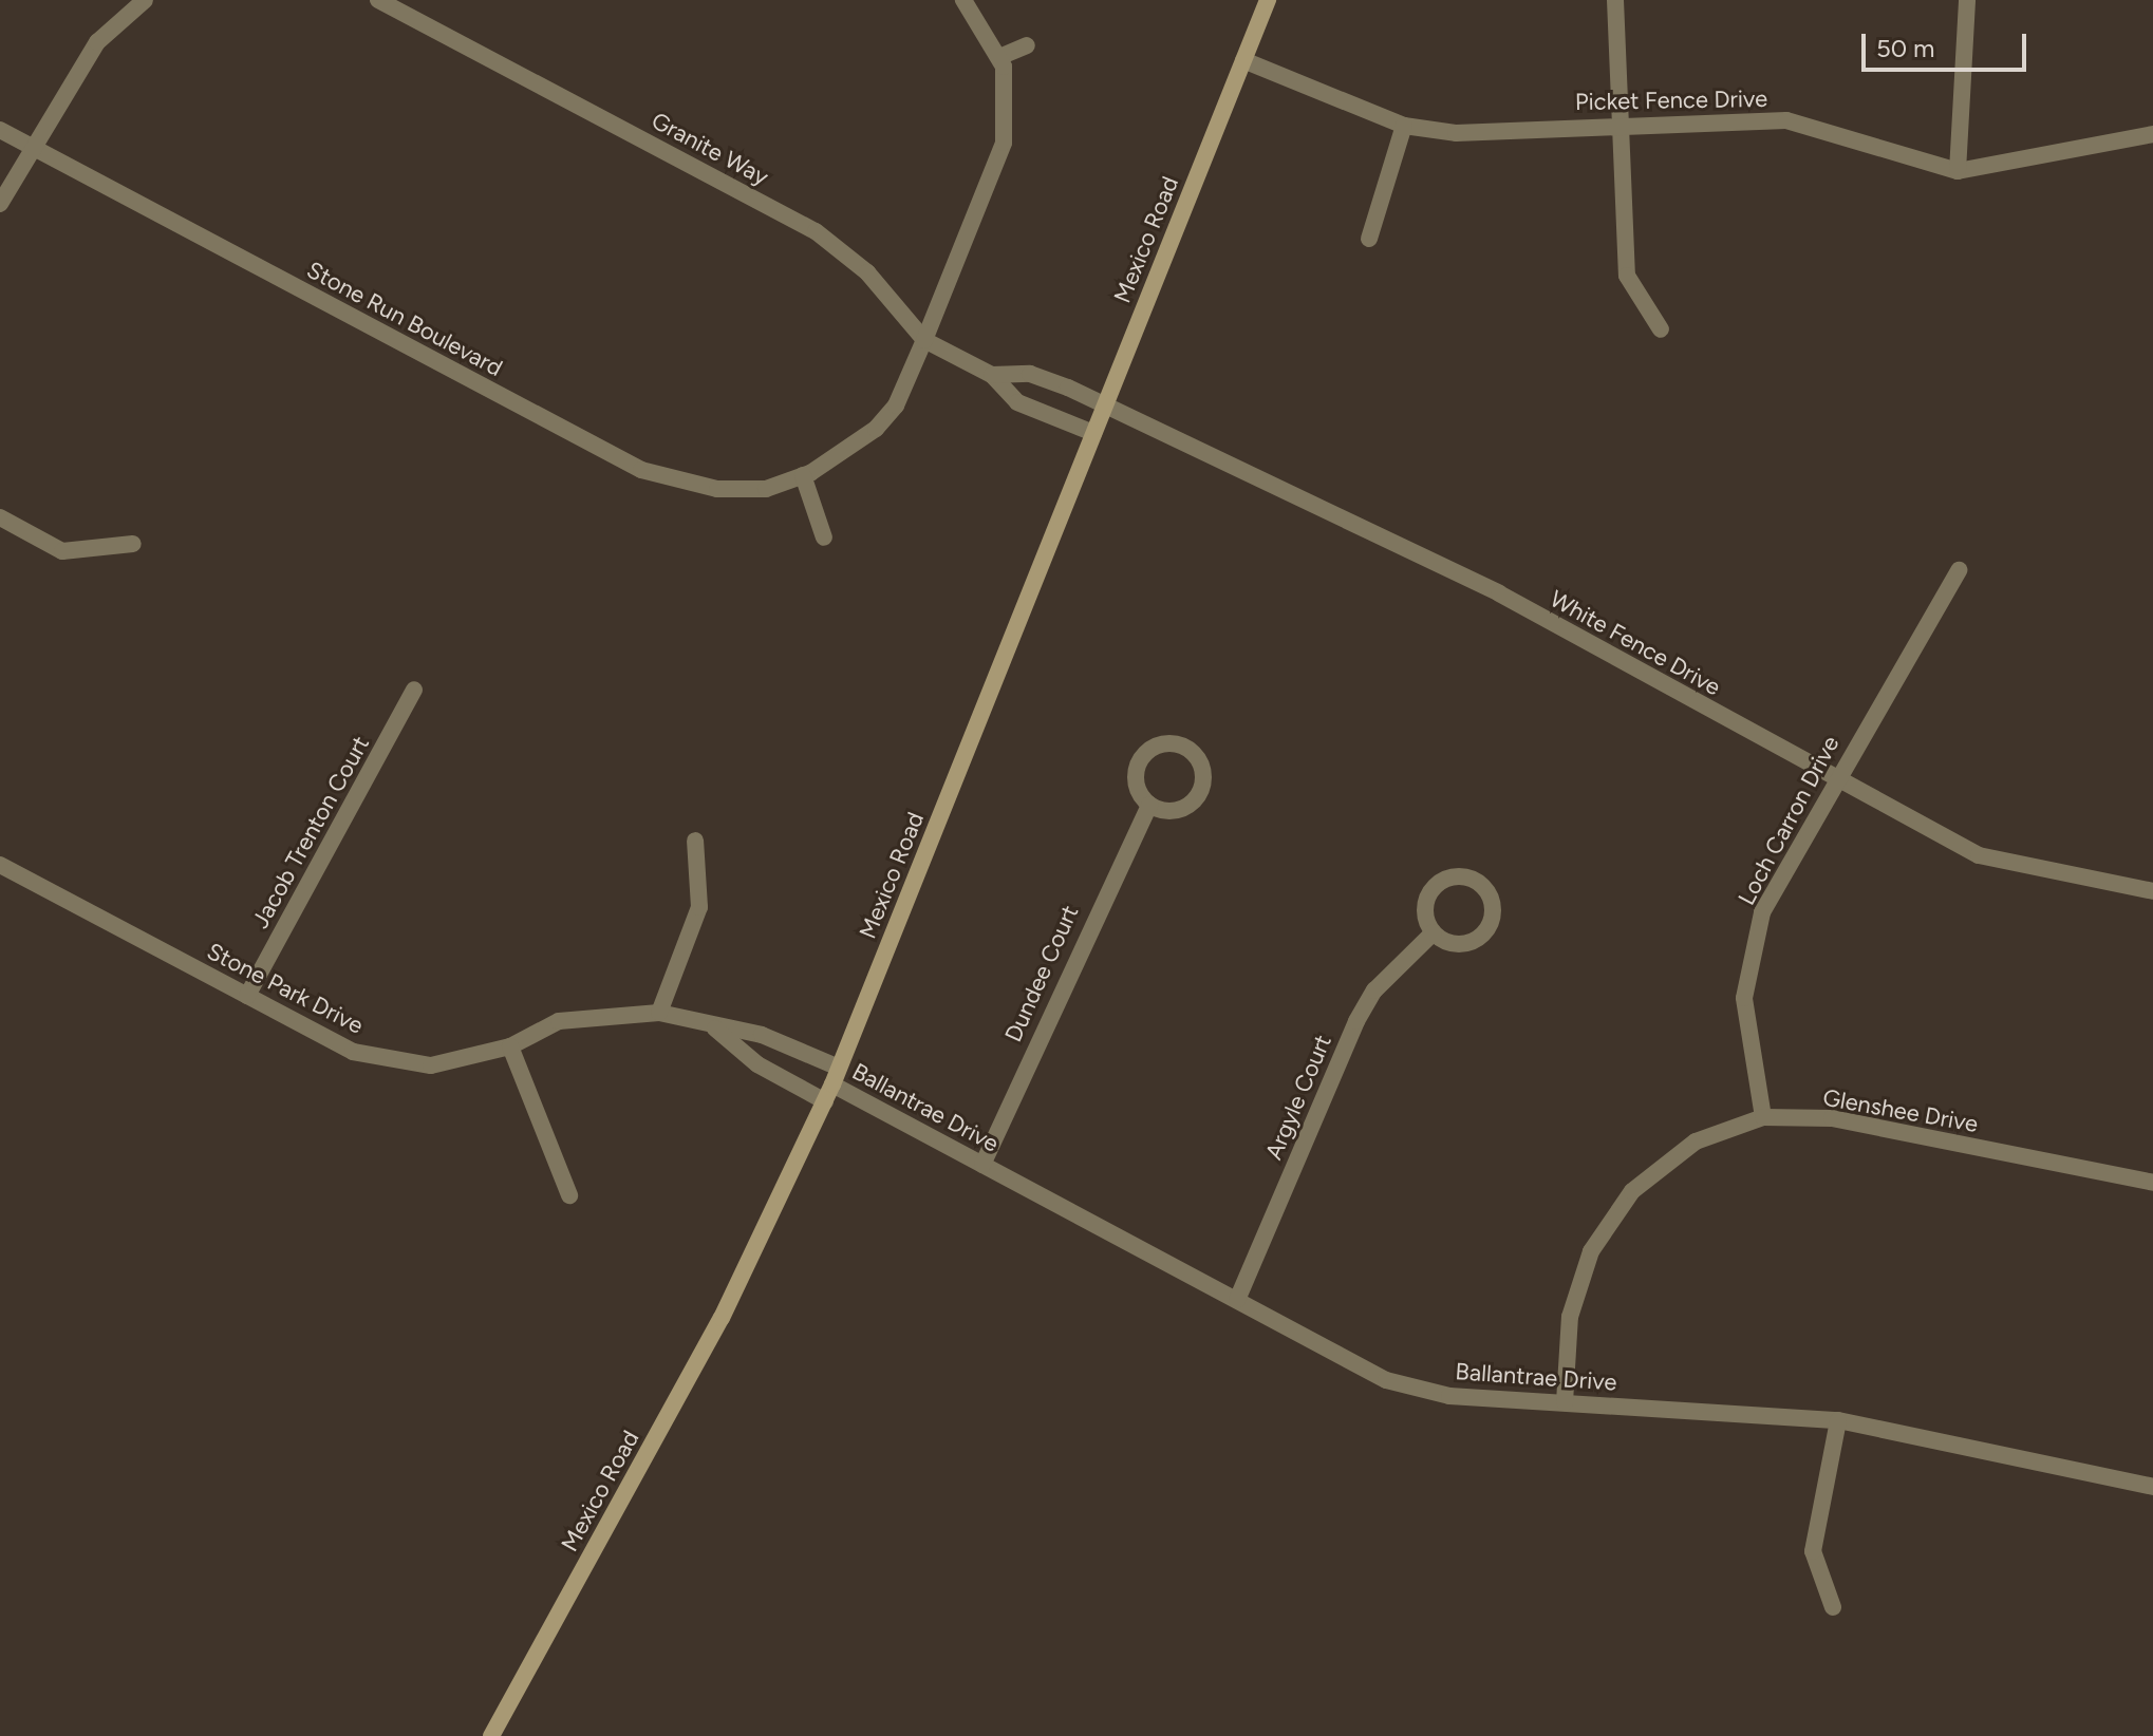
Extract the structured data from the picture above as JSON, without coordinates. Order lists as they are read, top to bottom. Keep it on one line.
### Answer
{"streets":{"street":["Picket Fence Drive","Granite Way","Mexico Road","Stone Run Boulevard","White Fence Drive","Loch Carron Drive","Jacob Trenton Court","Dundee Court","Stone Park Drive","Argyle Court","Ballantrae Drive","Glenshee Drive"]},"crossings":[["Picket Fence Drive","Mexico Road"],["Granite Way","Mexico Road"],["Granite Way","Stone Run Boulevard"],["Granite Way","White Fence Drive"],["Mexico Road","White Fence Drive"],["Mexico Road","Stone Park Drive"],["Mexico Road","Ballantrae Drive"],["White Fence Drive","Loch Carron Drive"],["Loch Carron Drive","Glenshee Drive"],["Jacob Trenton Court","Stone Park Drive"],["Dundee Court","Ballantrae Drive"],["Stone Park Drive","Ballantrae Drive"],["Argyle Court","Ballantrae Drive"],["Ballantrae Drive","Glenshee Drive"]],"scale_bar":"50 m"}
